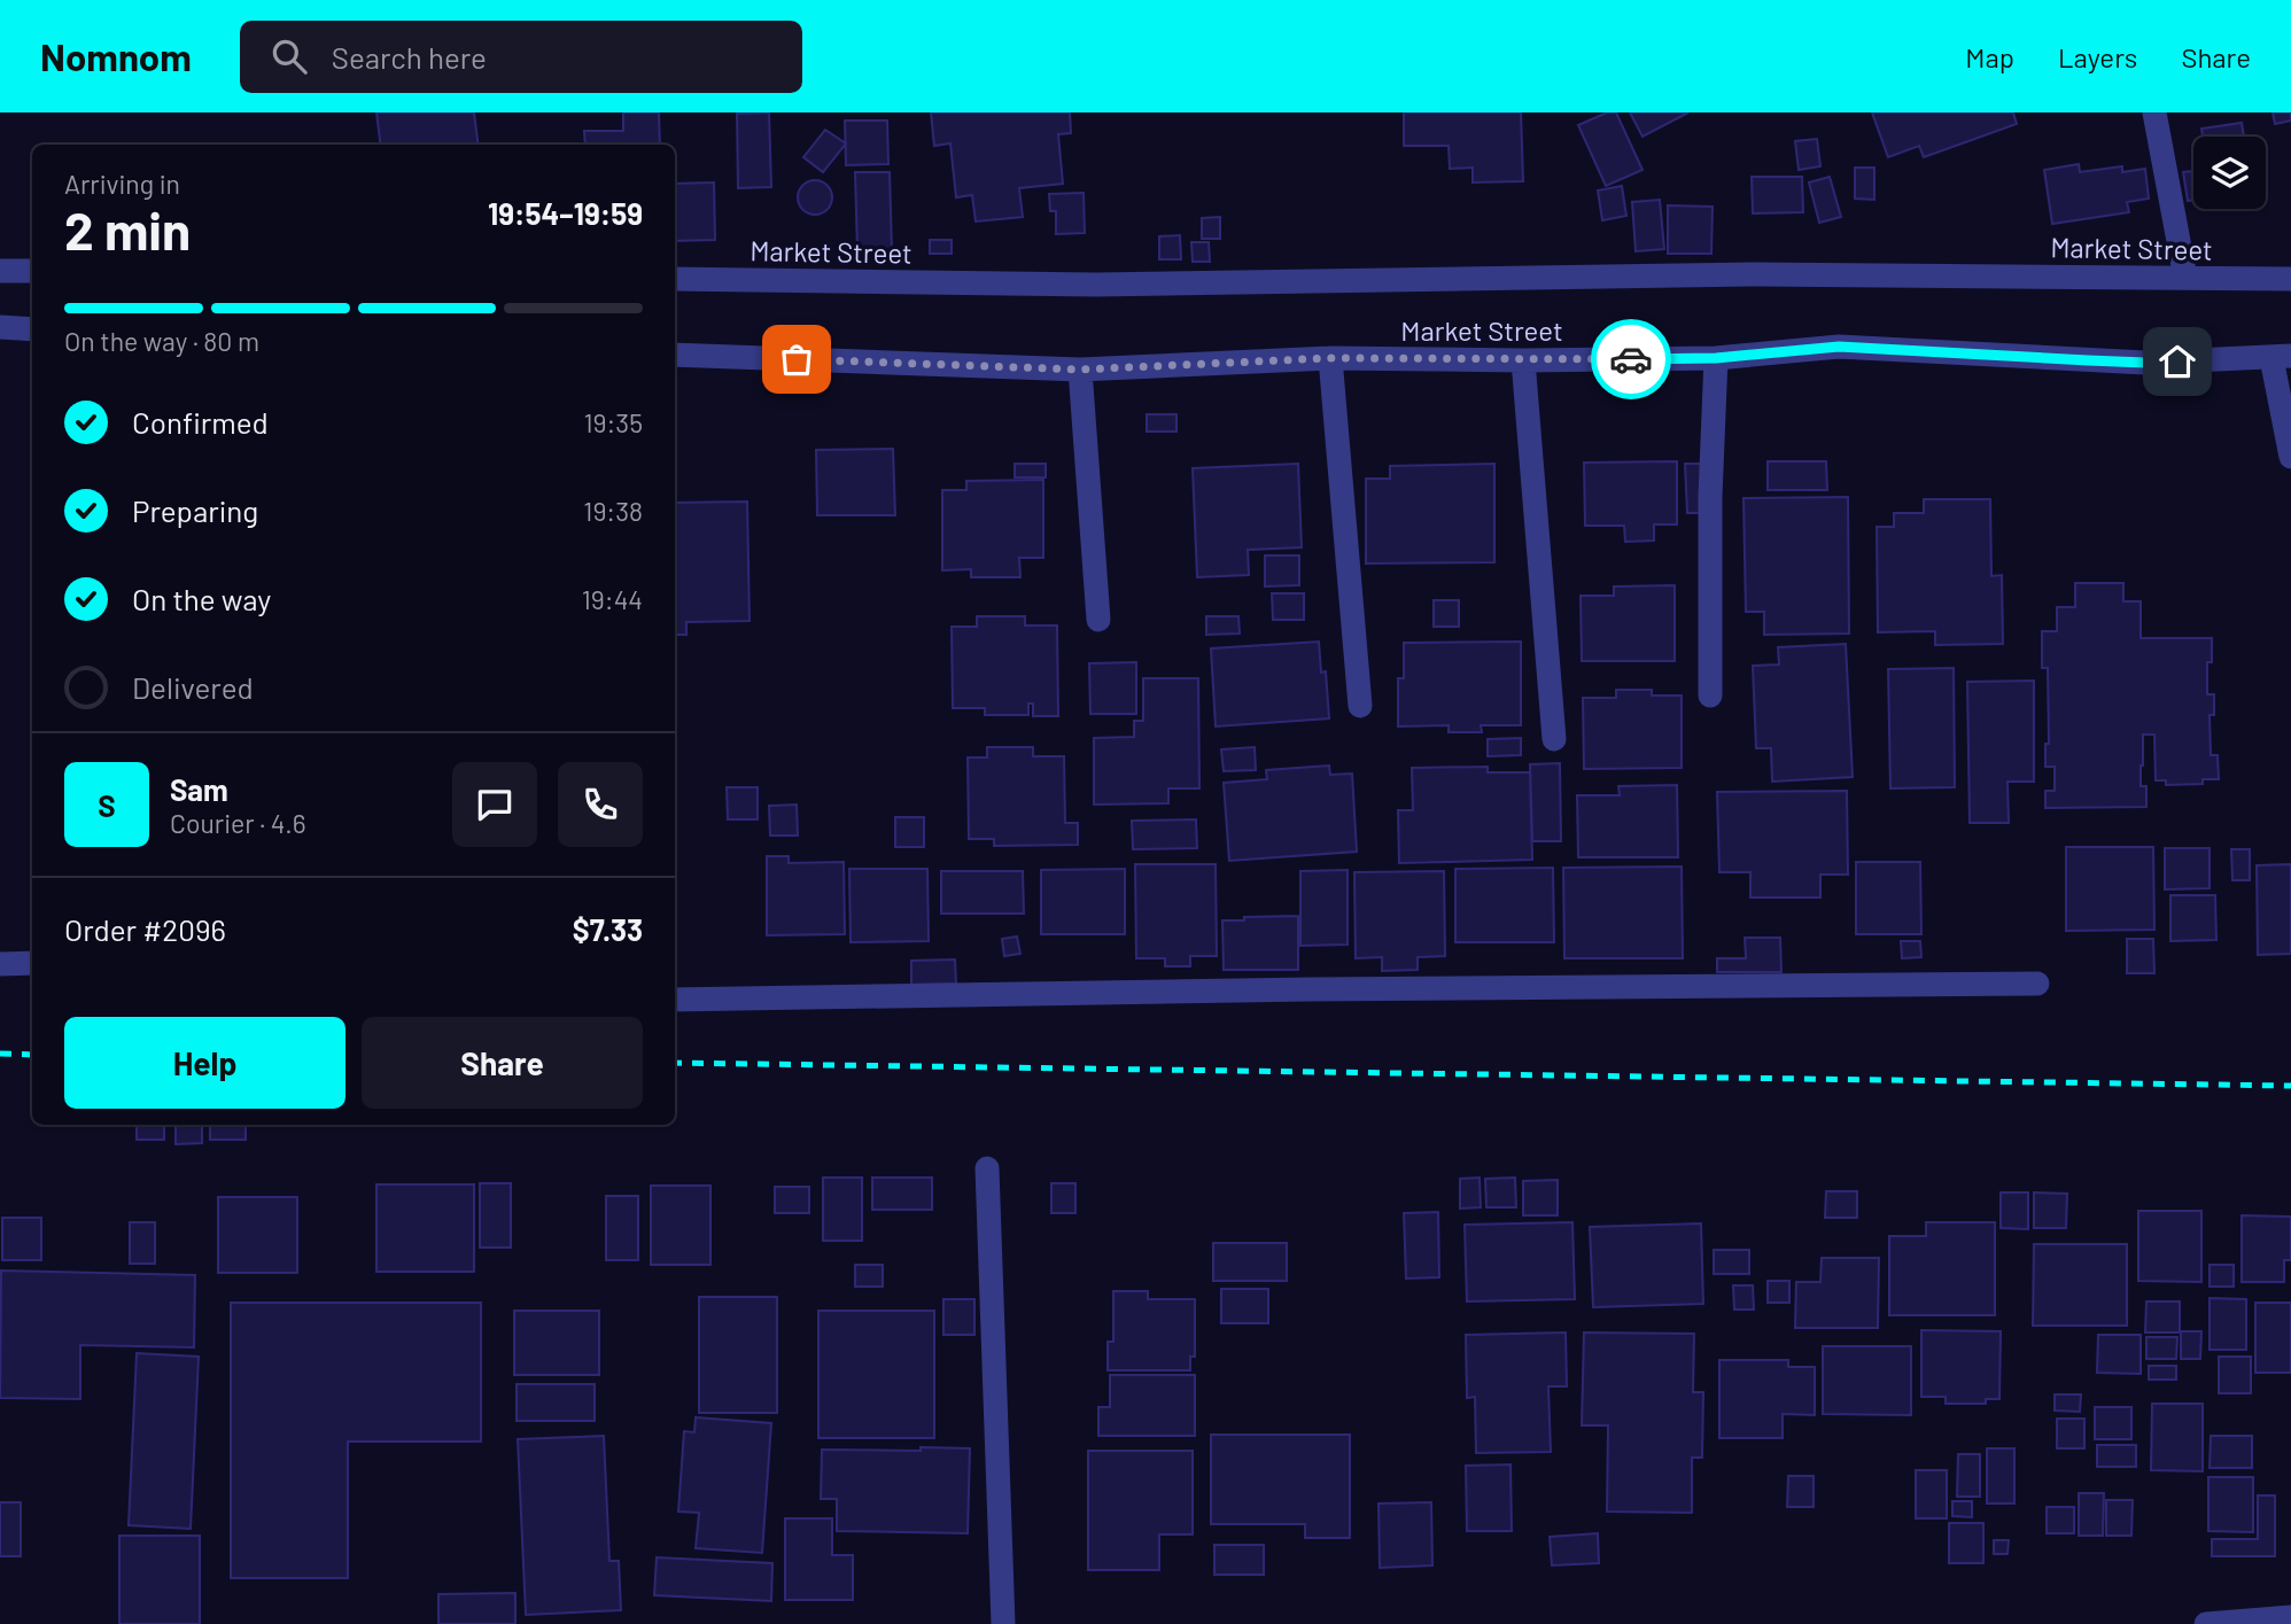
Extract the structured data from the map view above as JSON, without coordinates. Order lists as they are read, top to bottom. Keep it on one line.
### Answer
{"streets":{"street":["Market Street"]},"page":{"header":"Nomnom","search":"Search here","nav":["Map","Layers","Share"],"heading":["2 min","Arriving in","19:54–19:59"],"panel":["Sam","Courier · 4.6","Order #2096","$7.33"],"bar":"On the way · 80 m","list":[["Confirmed","19:35"],["Preparing","19:38"],["On the way","19:44"],"Delivered"],"round":"S","buttons":["Help","Share"]}}
